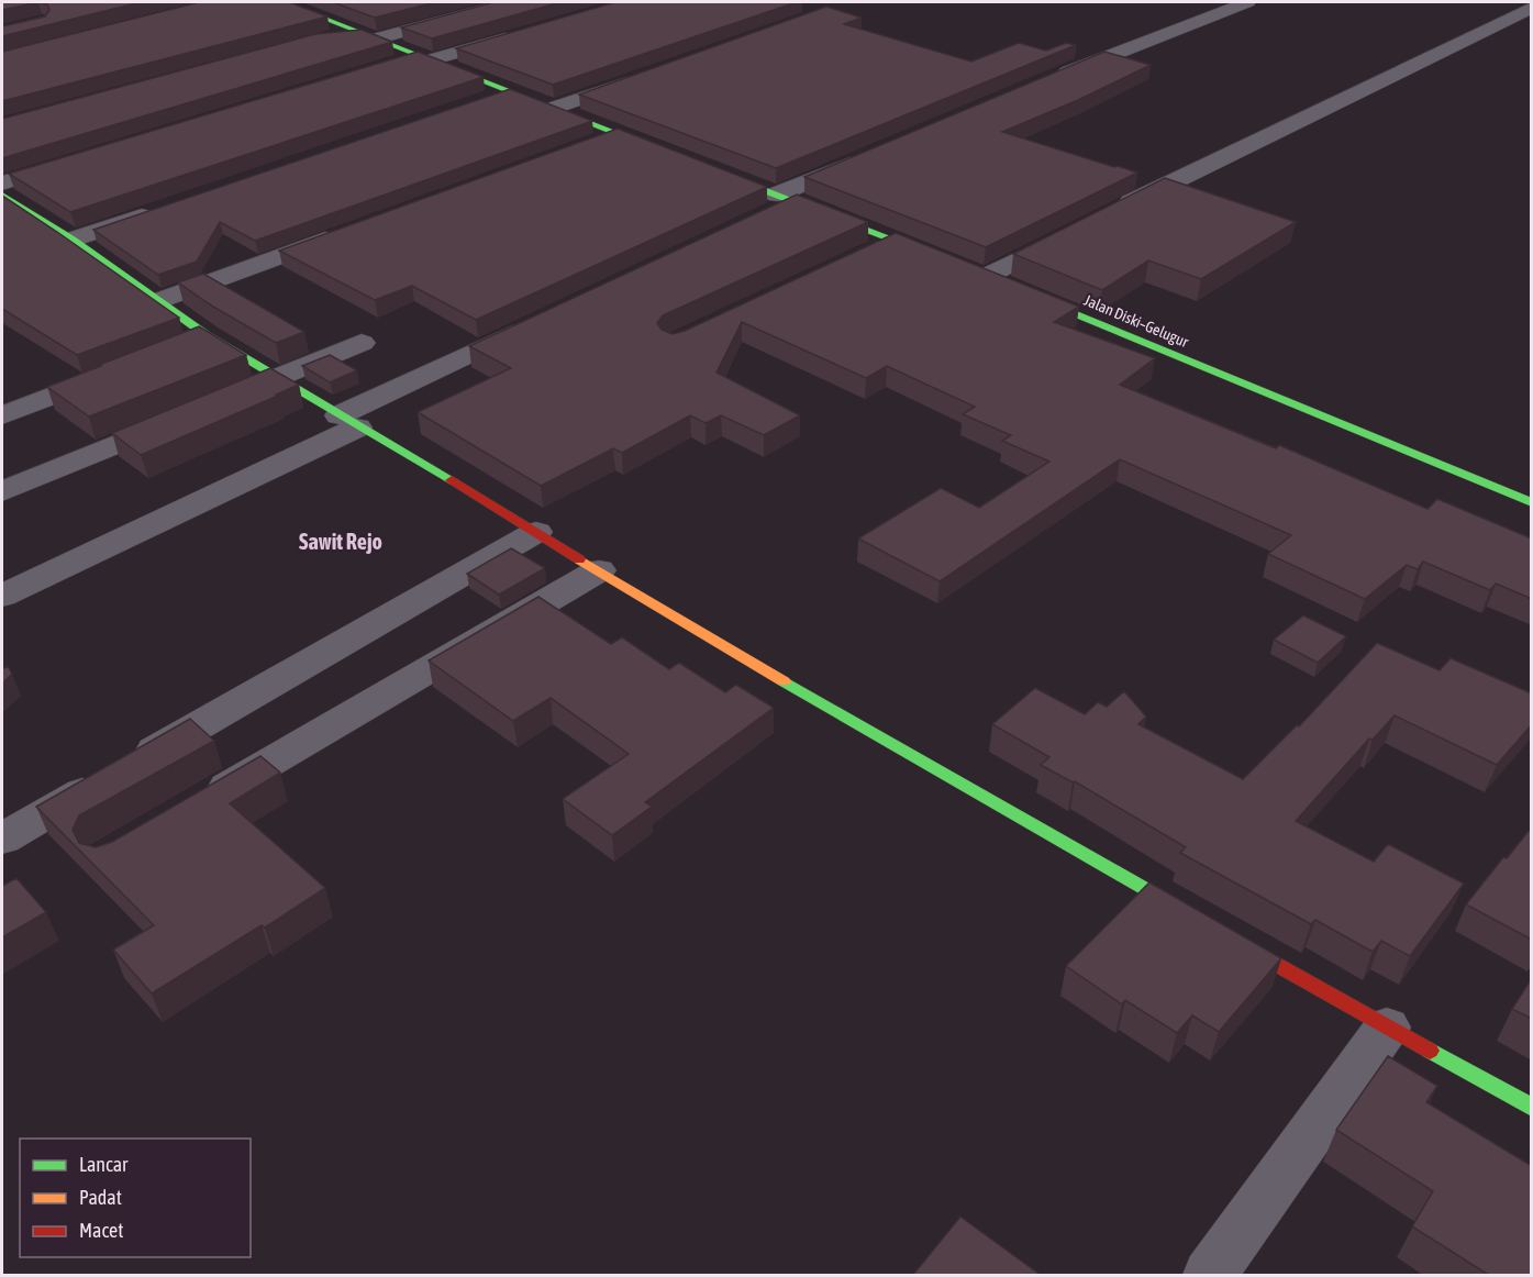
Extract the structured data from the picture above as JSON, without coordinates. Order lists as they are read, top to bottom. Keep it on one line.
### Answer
{"streets":{"street":["Jalan Diski–Gelugur"]},"districts":["Sawit Rejo"],"legend":["Lancar","Padat","Macet"]}
